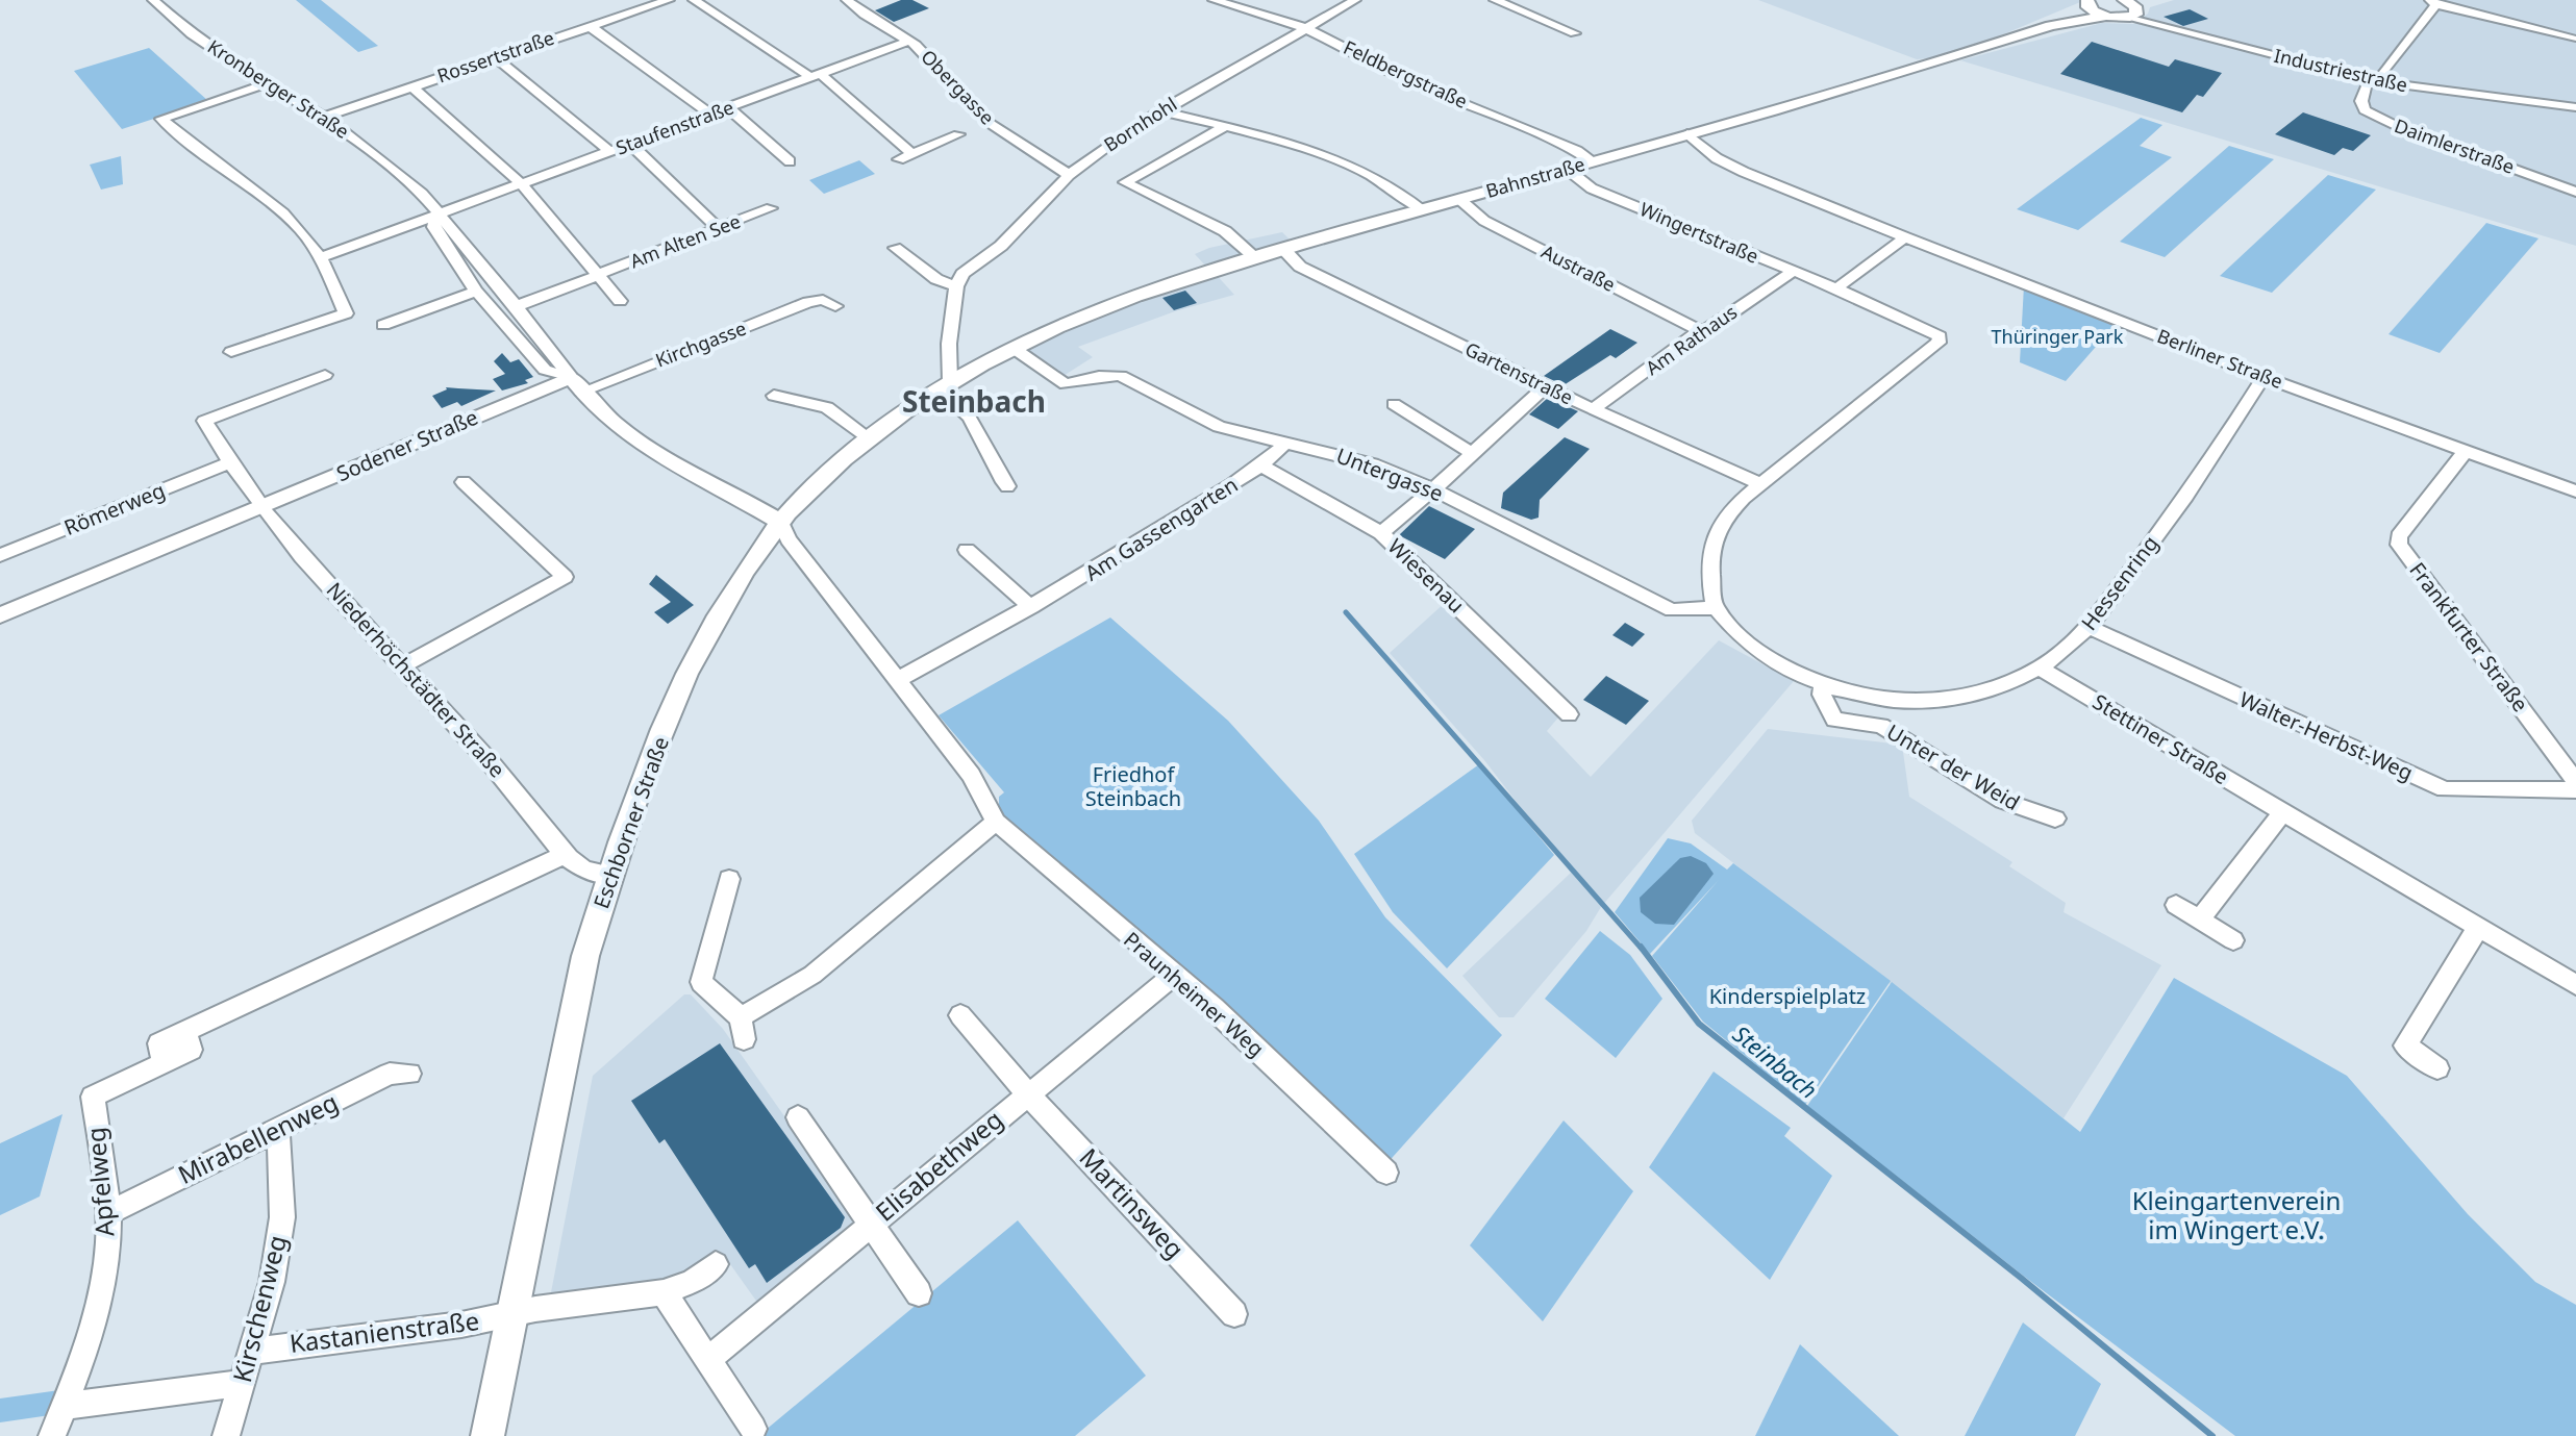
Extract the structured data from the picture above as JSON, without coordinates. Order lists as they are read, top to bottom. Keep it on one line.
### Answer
{"streets":{"main road":["Bahnstraße","Sodener Straße","Eschborner Straße"],"street":["Rossertstraße","Industriestraße","Feldbergstraße","Obergasse","Kronberger Straße","Bornhohl","Staufenstraße","Daimlerstraße","Wingertstraße","Am Alten See","Austraße","Am Rathaus","Kirchgasse","Berliner Straße","Gartenstraße","Untergasse","Römerweg","Am Gassengarten","Wiesenau","Hessenring","Frankfurter Straße","Niederhöchstädter Straße","Walter-Herbst-Weg","Stettiner Straße","Unter der Weid","Praunheimer Weg","Mirabellenweg","Elisabethweg","Apfelweg","Martinsweg","Kirschenweg","Kastanienstraße"]},"crossings":[["Rossertstraße","Kronberger Straße"],["Industriestraße","Daimlerstraße"],["Industriestraße","Bahnstraße"],["Feldbergstraße","Bornhohl"],["Feldbergstraße","Bahnstraße"],["Obergasse","Bornhohl"],["Obergasse","Staufenstraße"],["Kronberger Straße","Staufenstraße"],["Kronberger Straße","Am Alten See"],["Kronberger Straße","Kirchgasse"],["Kronberger Straße","Sodener Straße"],["Bahnstraße","Wingertstraße"],["Bahnstraße","Austraße"],["Bahnstraße","Berliner Straße"],["Bahnstraße","Gartenstraße"],["Bahnstraße","Untergasse"],["Bahnstraße","Eschborner Straße"],["Wingertstraße","Am Rathaus"],["Wingertstraße","Gartenstraße"],["Austraße","Am Rathaus"],["Am Rathaus","Gartenstraße"],["Kirchgasse","Sodener Straße"],["Berliner Straße","Hessenring"],["Berliner Straße","Frankfurter Straße"],["Sodener Straße","Niederhöchstädter Straße"],["Untergasse","Am Gassengarten"],["Untergasse","Hessenring"],["Untergasse","Eschborner Straße"],["Römerweg","Niederhöchstädter Straße"],["Am Gassengarten","Wiesenau"],["Am Gassengarten","Praunheimer Weg"],["Hessenring","Walter-Herbst-Weg"],["Hessenring","Stettiner Straße"],["Hessenring","Unter der Weid"],["Niederhöchstädter Straße","Eschborner Straße"],["Niederhöchstädter Straße","Apfelweg"],["Eschborner Straße","Praunheimer Weg"],["Eschborner Straße","Kastanienstraße"],["Praunheimer Weg","Elisabethweg"],["Mirabellenweg","Apfelweg"],["Mirabellenweg","Kirschenweg"],["Elisabethweg","Martinsweg"],["Kirschenweg","Kastanienstraße"]],"districts":["Steinbach"],"water":["Steinbach"],"parks":["Thüringer Park","Friedhof Steinbach","Kinderspielplatz","Kleingartenverein im Wingert e.V."]}
